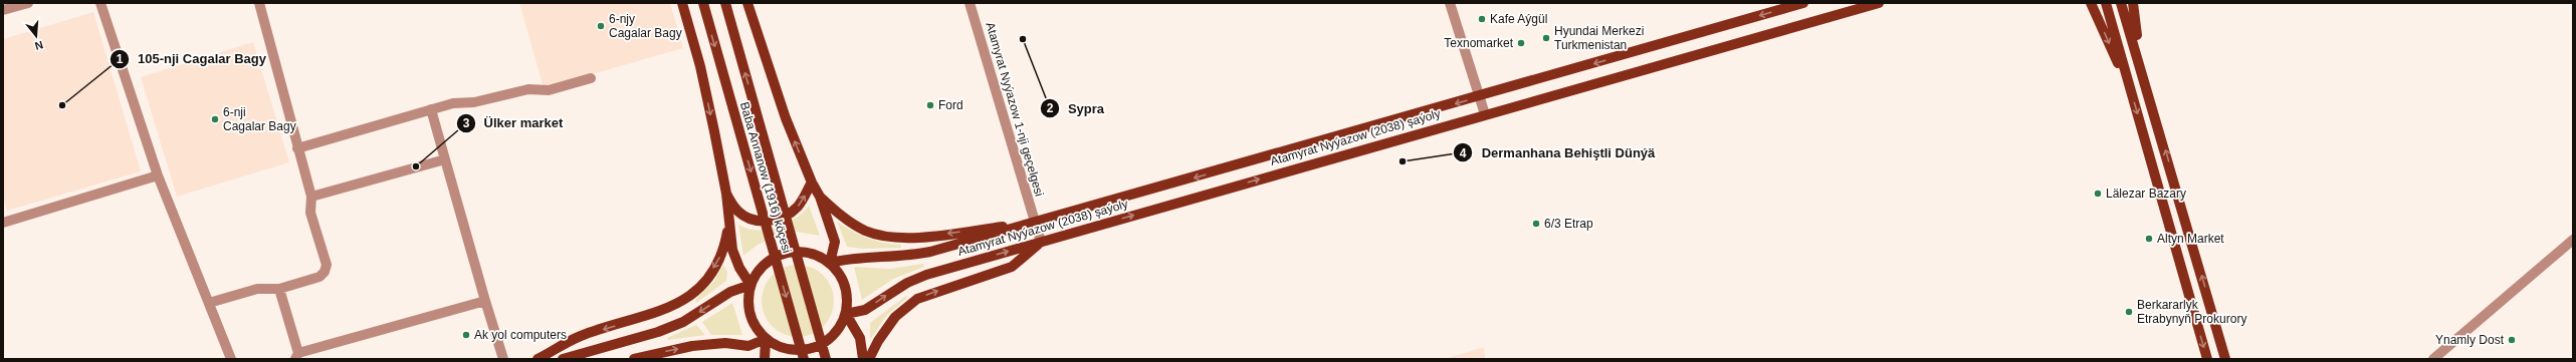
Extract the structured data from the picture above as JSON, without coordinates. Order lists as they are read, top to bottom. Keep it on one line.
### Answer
{"streets":{"main road":["Atamyrat Nyýazow (2038) şaýoly","Baba Annanow (1916) köçesi"],"street":["Atamyrat Nyýazow 1-nji geçelgesi"]},"crossings":[["Atamyrat Nyýazow 1-nji geçelgesi","Atamyrat Nyýazow (2038) şaýoly"]],"places":["Kafe Aýgül","6-njy Cagalar Bagy","Hyundai Merkezi Turkmenistan","Sypra","Texnomarket","105-nji Cagalar Bagy","Ford","6-nji Cagalar Bagy","Dermanhana Behiştli Dünýä","Ülker market","Lälezar Bazary","6/3 Etrap","Altyn Market","Berkararlyk Etrabynyň Prokurory","Ak yol computers","Ynamly Dost"],"north":"bottom"}
